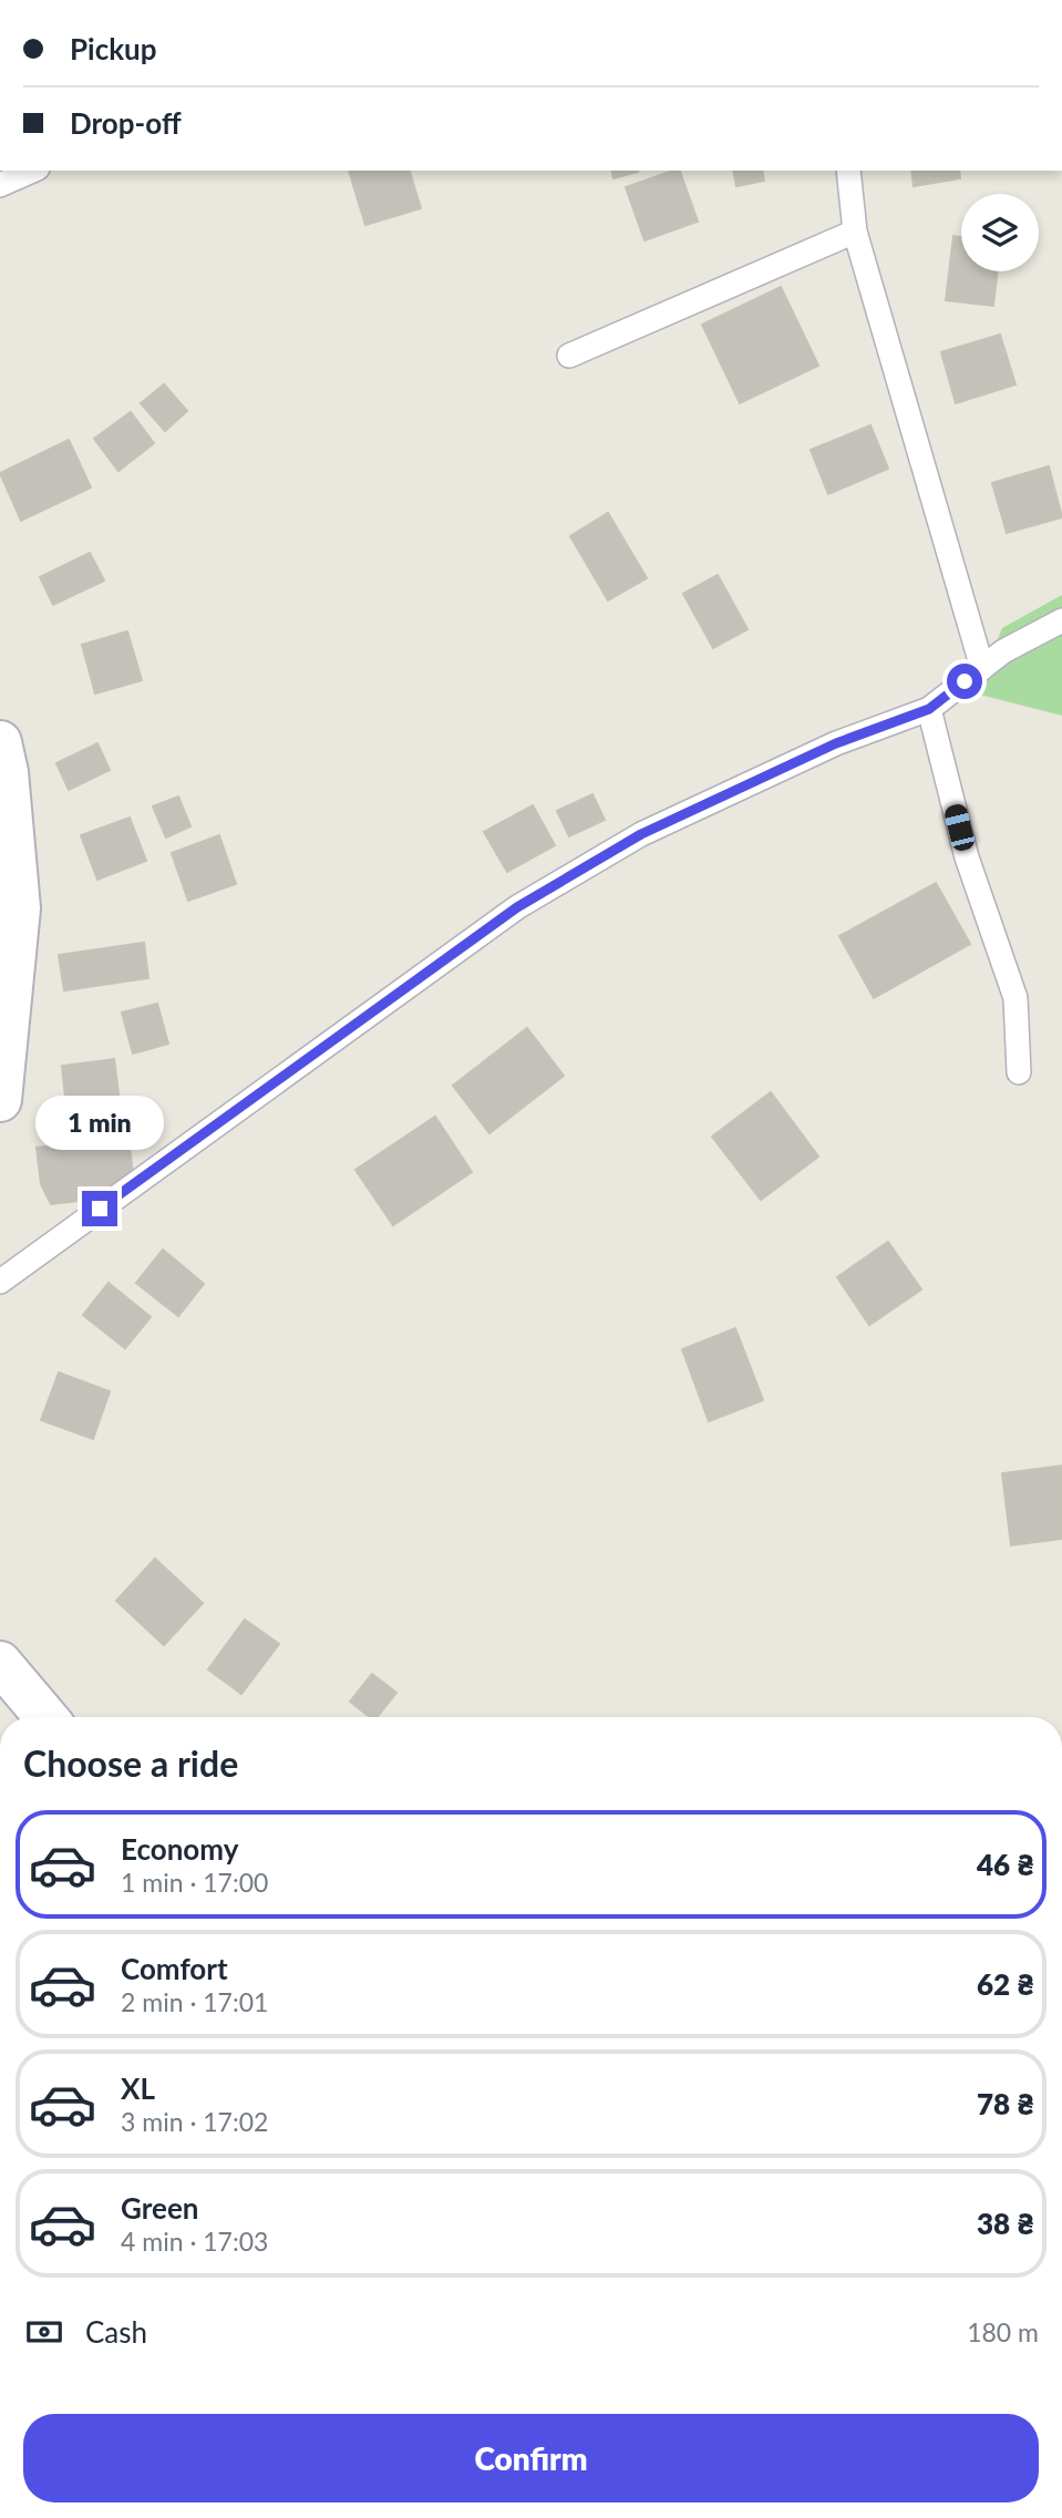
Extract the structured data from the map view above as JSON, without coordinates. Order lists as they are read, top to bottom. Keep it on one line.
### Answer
{"page":{"banner":["Pickup","Drop-off"],"bubble":"1 min","heading":"Choose a ride","list":[{"name":"Economy","note":"1 min · 17:00","value":"46 ₴"},{"name":"Comfort","note":"2 min · 17:01","value":"62 ₴"},{"name":"XL","note":"3 min · 17:02","value":"78 ₴"},{"name":"Green","note":"4 min · 17:03","value":"38 ₴"}],"pay":["Cash","180 m"],"buttons":"Confirm"}}
